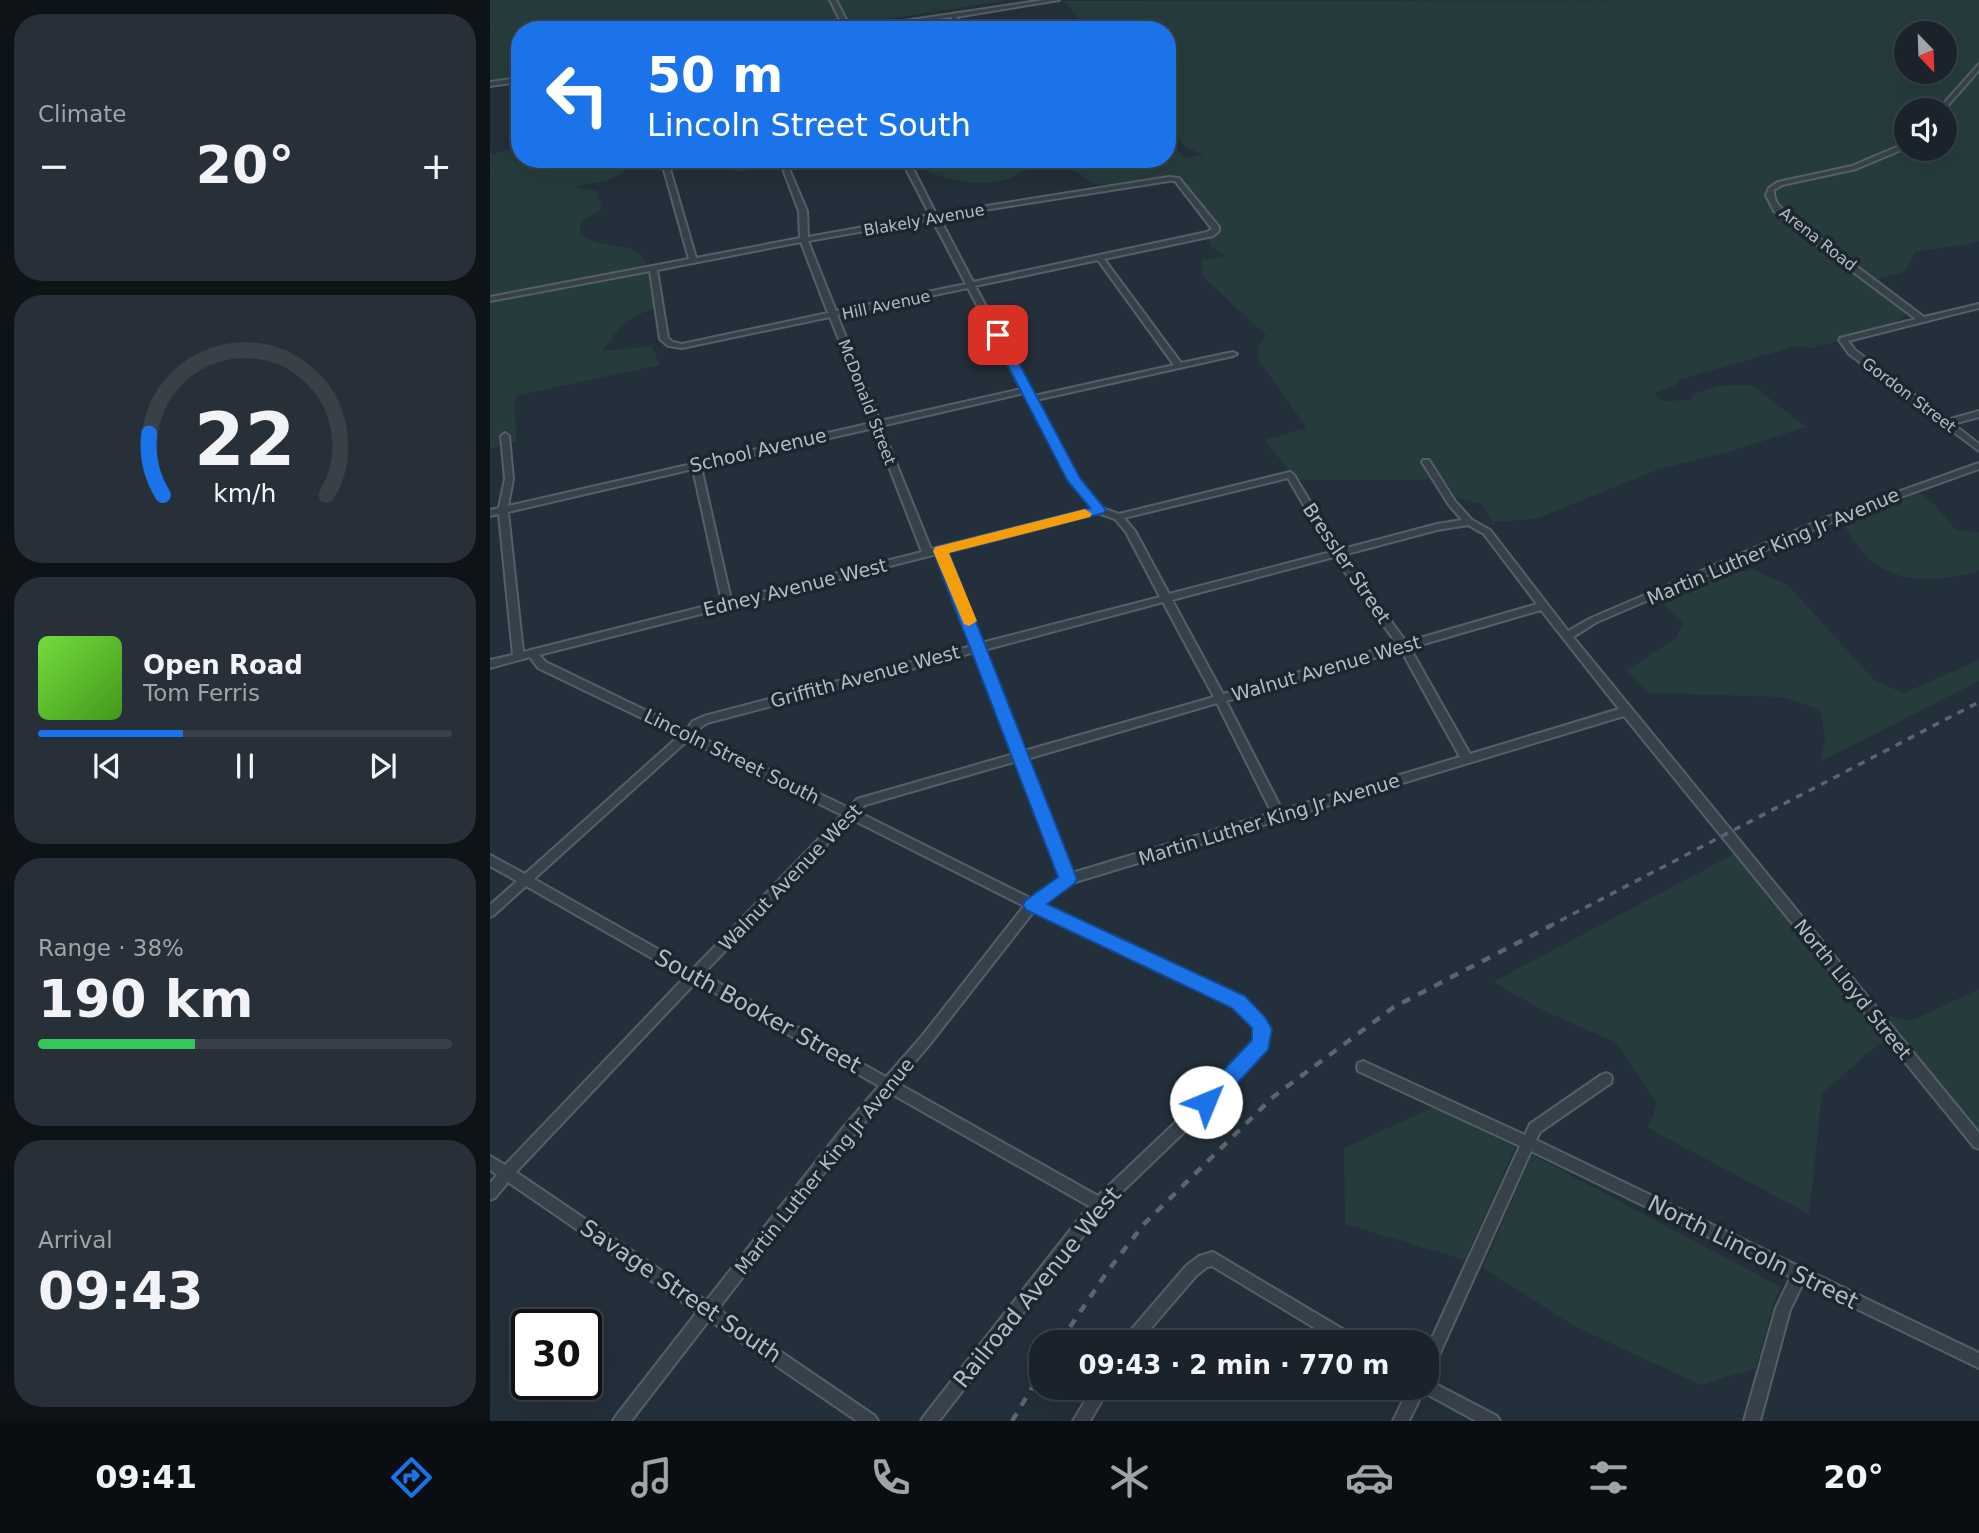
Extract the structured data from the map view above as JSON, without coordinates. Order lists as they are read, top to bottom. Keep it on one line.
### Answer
{"streets":{"street":["Blakely Avenue","Arena Road","Hill Avenue","Gordon Street","McDonald Street","School Avenue","Martin Luther King Jr Avenue","Bressler Street","Edney Avenue West","Walnut Avenue West","Griffith Avenue West","Lincoln Street South","North Lloyd Street","South Booker Street","North Lincoln Street","Railroad Avenue West","Savage Street South"]},"crossings":[["Blakely Avenue","Hill Avenue"],["Blakely Avenue","McDonald Street"],["Arena Road","Gordon Street"],["Hill Avenue","McDonald Street"],["McDonald Street","School Avenue"],["McDonald Street","Edney Avenue West"],["Martin Luther King Jr Avenue","Bressler Street"],["Martin Luther King Jr Avenue","Lincoln Street South"],["Martin Luther King Jr Avenue","North Lloyd Street"],["Martin Luther King Jr Avenue","South Booker Street"],["Martin Luther King Jr Avenue","Savage Street South"],["Bressler Street","Walnut Avenue West"],["Bressler Street","Griffith Avenue West"],["Edney Avenue West","Lincoln Street South"],["Walnut Avenue West","Lincoln Street South"],["Walnut Avenue West","South Booker Street"],["Walnut Avenue West","Savage Street South"],["Griffith Avenue West","Lincoln Street South"],["Griffith Avenue West","South Booker Street"],["Lincoln Street South","Railroad Avenue West"],["South Booker Street","Railroad Avenue West"]],"north":"bottom right","page":{"tile":["Climate",["Range · 38%","190 km"],["Arrival","09:43"]],"turn":["50 m","Lincoln Street South"],"heat":["−","20°","+"],"song":["Open Road","Tom Ferris"],"limit":"30","trip":"09:43 · 2 min · 770 m","tabs":["09:41","20°"],"gauge":["22","km/h"]}}
